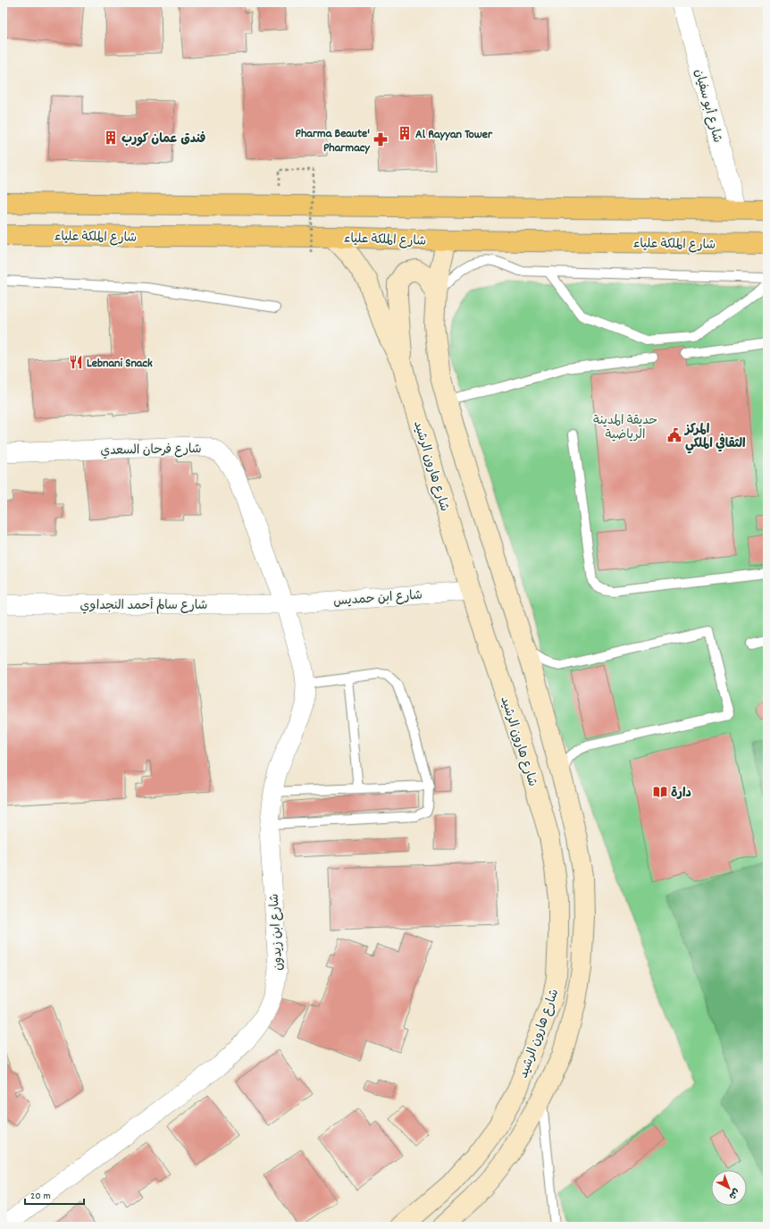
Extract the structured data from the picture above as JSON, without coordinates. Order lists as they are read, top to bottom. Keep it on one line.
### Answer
{"streets":{"main road":["شارع الملكة علياء","شارع هارون الرشيد"],"street":["شارع أبو سفيان","شارع فرحان السعدي","شارع ابن حمديس","شارع سالم أحمد النجداوي","شارع ابن زيدون"]},"crossings":[["شارع الملكة علياء","شارع هارون الرشيد"],["شارع فرحان السعدي","شارع ابن حمديس"],["شارع فرحان السعدي","شارع سالم أحمد النجداوي"],["شارع فرحان السعدي","شارع ابن زيدون"],["شارع هارون الرشيد","شارع ابن حمديس"],["شارع ابن حمديس","شارع سالم أحمد النجداوي"],["شارع ابن حمديس","شارع ابن زيدون"],["شارع سالم أحمد النجداوي","شارع ابن زيدون"]],"parks":["حديقة المدينة الرياضية"],"places":{"building":["Al Rayyan Tower","فندق عمان كورب"],"pharmacy":["Pharma Beaute' Pharmacy"],"restaurant":["Lebnani Snack"],"public building":["المركز الثقافي الملكي"],"library":["دارة"]},"scale_bar":"20 m","north":"bottom right"}
